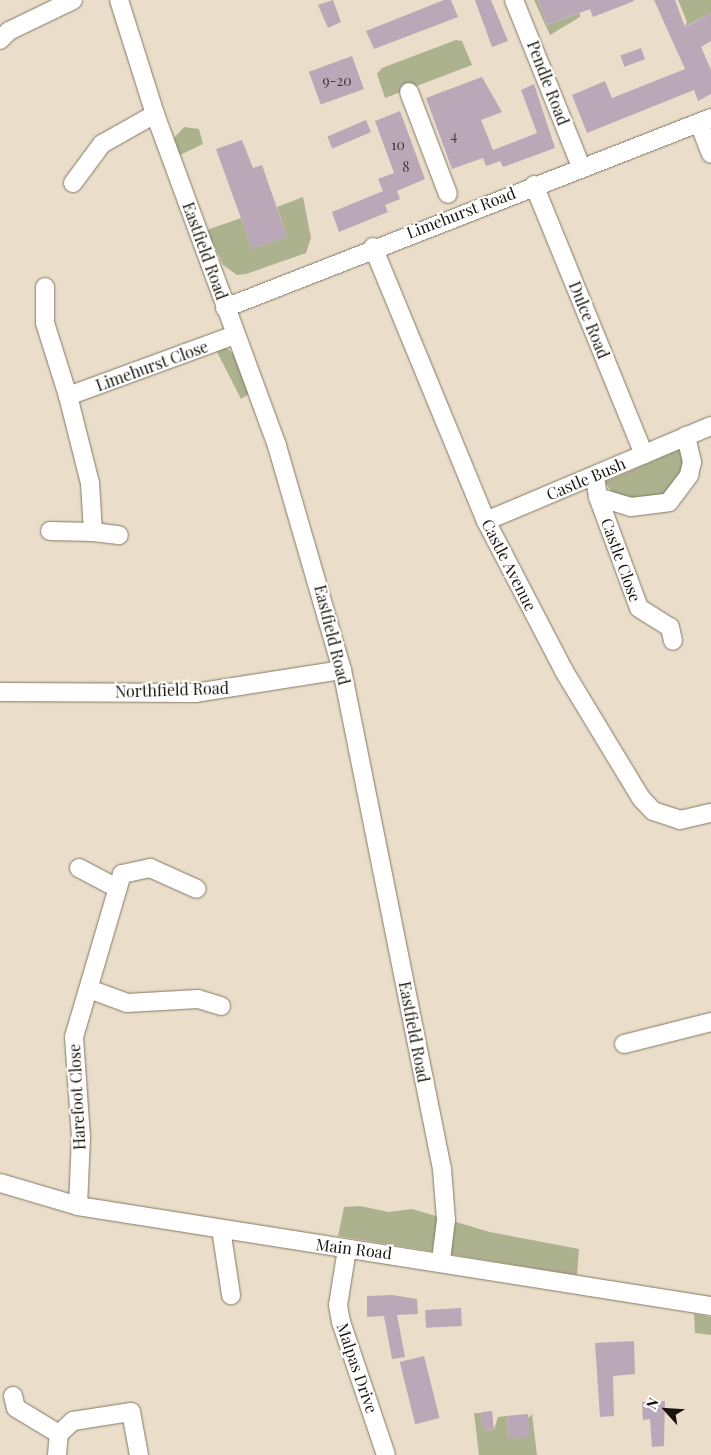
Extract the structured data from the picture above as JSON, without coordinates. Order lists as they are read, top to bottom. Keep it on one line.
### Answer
{"streets":{"street":["Pendle Road","Limehurst Road","Eastfield Road","Dulce Road","Limehurst Close","Castle Bush","Castle Close","Castle Avenue","Northfield Road","Harefoot Close","Main Road","Malpas Drive"]},"crossings":[["Pendle Road","Limehurst Road"],["Limehurst Road","Eastfield Road"],["Limehurst Road","Dulce Road"],["Limehurst Road","Castle Avenue"],["Eastfield Road","Limehurst Close"],["Eastfield Road","Northfield Road"],["Eastfield Road","Main Road"],["Dulce Road","Castle Bush"],["Castle Bush","Castle Close"],["Castle Bush","Castle Avenue"],["Harefoot Close","Main Road"],["Main Road","Malpas Drive"]],"house_numbers":["9-20","4","10","8"],"north":"top left"}
